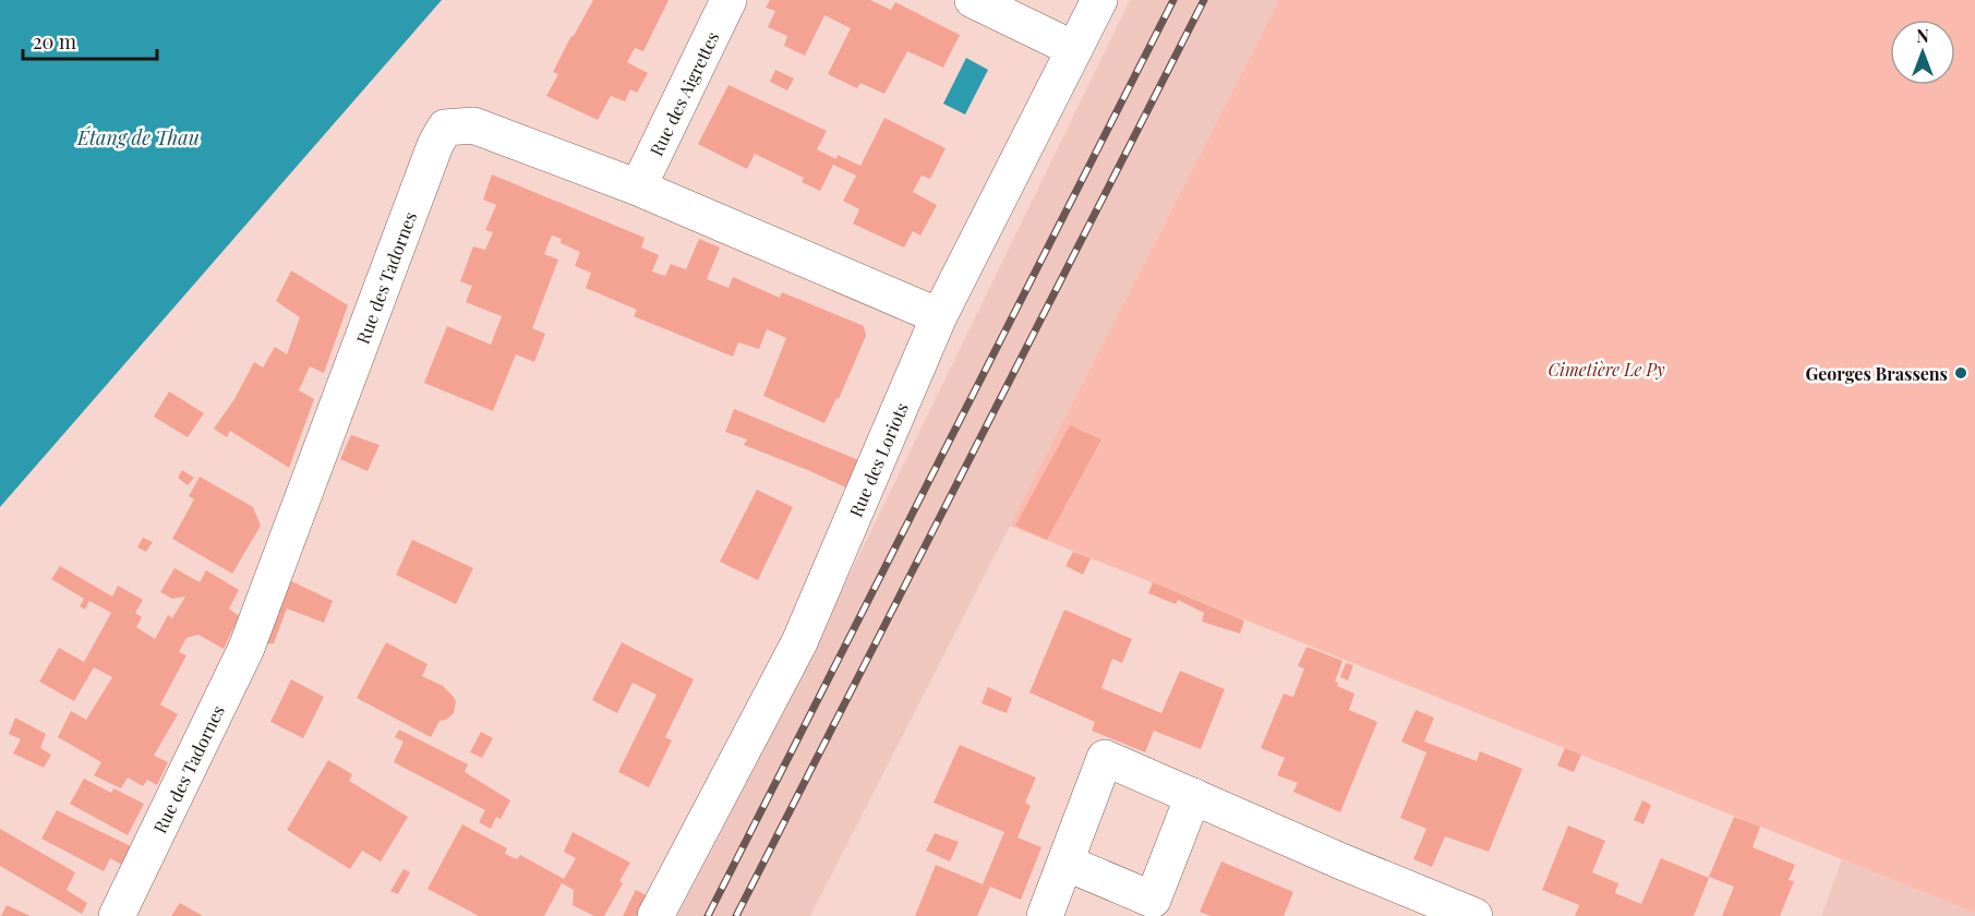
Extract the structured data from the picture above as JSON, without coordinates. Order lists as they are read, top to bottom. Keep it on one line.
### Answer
{"streets":{"street":["Rue des Aigrettes","Rue des Tadornes","Rue des Loriots"]},"crossings":[["Rue des Aigrettes","Rue des Tadornes"],["Rue des Tadornes","Rue des Loriots"]],"water":["Étang de Thau"],"parks":["Cimetière Le Py"],"places":["Georges Brassens"],"scale_bar":"20 m","north":"top"}
